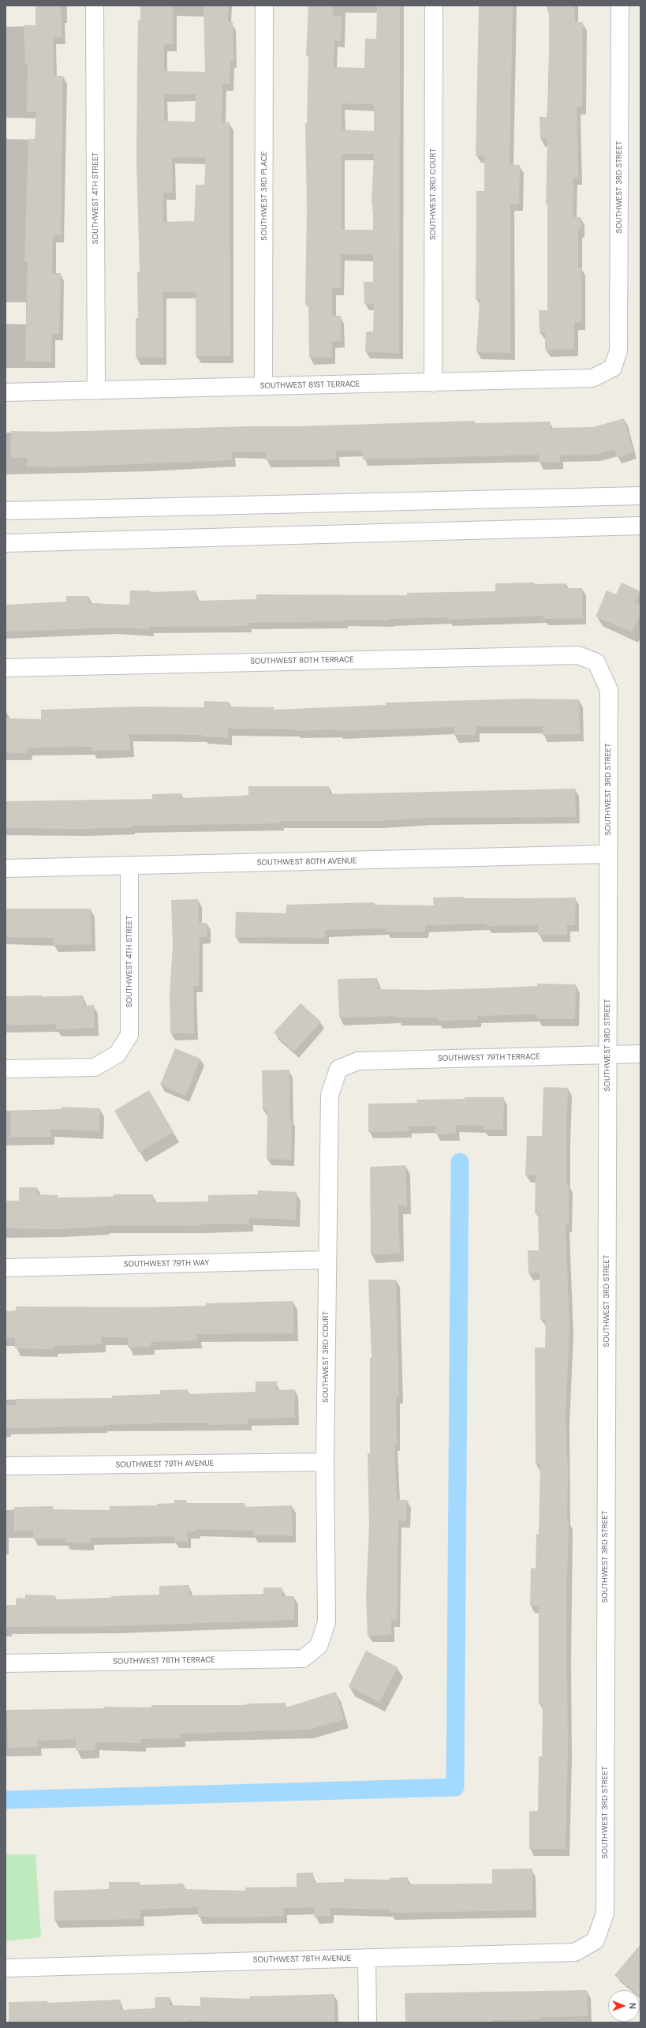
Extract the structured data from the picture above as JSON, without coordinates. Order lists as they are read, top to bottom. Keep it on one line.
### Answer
{"streets":{"street":["SOUTHWEST 3RD STREET","SOUTHWEST 3RD COURT","SOUTHWEST 3RD PLACE","SOUTHWEST 4TH STREET","SOUTHWEST 81ST TERRACE","SOUTHWEST 80TH TERRACE","SOUTHWEST 80TH AVENUE","SOUTHWEST 79TH TERRACE","SOUTHWEST 79TH WAY","SOUTHWEST 79TH AVENUE","SOUTHWEST 78TH TERRACE","SOUTHWEST 78TH AVENUE"]},"crossings":[["SOUTHWEST 3RD STREET","SOUTHWEST 81ST TERRACE"],["SOUTHWEST 3RD STREET","SOUTHWEST 80TH TERRACE"],["SOUTHWEST 3RD STREET","SOUTHWEST 80TH AVENUE"],["SOUTHWEST 3RD STREET","SOUTHWEST 79TH TERRACE"],["SOUTHWEST 3RD STREET","SOUTHWEST 78TH AVENUE"],["SOUTHWEST 3RD COURT","SOUTHWEST 81ST TERRACE"],["SOUTHWEST 3RD COURT","SOUTHWEST 79TH TERRACE"],["SOUTHWEST 3RD COURT","SOUTHWEST 79TH WAY"],["SOUTHWEST 3RD COURT","SOUTHWEST 79TH AVENUE"],["SOUTHWEST 3RD COURT","SOUTHWEST 78TH TERRACE"],["SOUTHWEST 3RD PLACE","SOUTHWEST 81ST TERRACE"],["SOUTHWEST 4TH STREET","SOUTHWEST 81ST TERRACE"],["SOUTHWEST 4TH STREET","SOUTHWEST 80TH AVENUE"]],"north":"right"}
